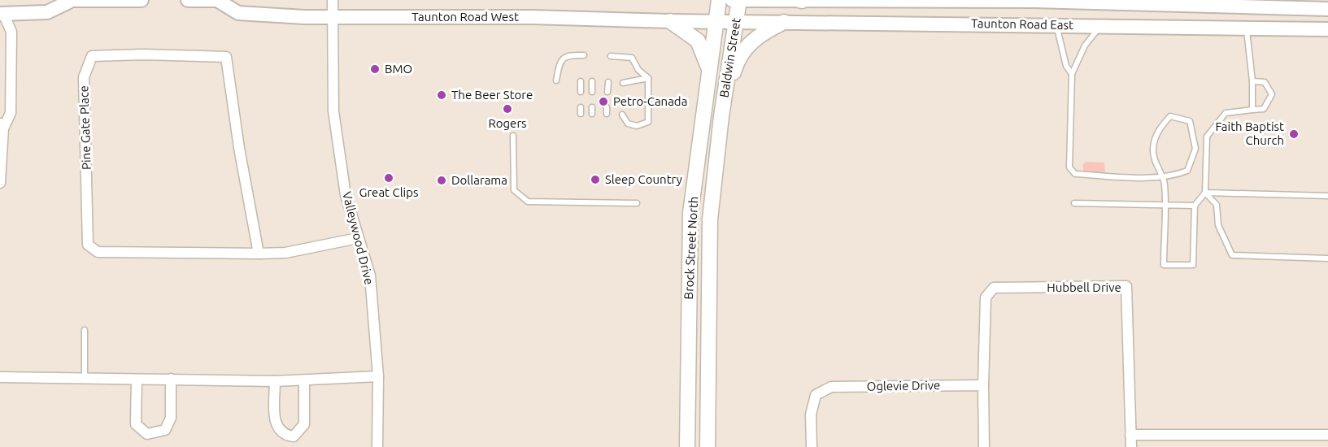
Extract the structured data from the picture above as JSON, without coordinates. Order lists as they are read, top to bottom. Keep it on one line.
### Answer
{"streets":{"main road":["Taunton Road West","Taunton Road East","Baldwin Street","Brock Street North"],"street":["Pine Gate Place","Valleywood Drive","Hubbell Drive","Oglevie Drive"]},"crossings":[["Taunton Road West","Taunton Road East"],["Taunton Road West","Baldwin Street"],["Taunton Road West","Valleywood Drive"],["Taunton Road West","Brock Street North"],["Taunton Road East","Baldwin Street"],["Taunton Road East","Brock Street North"],["Baldwin Street","Brock Street North"],["Pine Gate Place","Valleywood Drive"],["Hubbell Drive","Oglevie Drive"]],"places":["BMO","The Beer Store","Petro-Canada","Rogers","Faith Baptist Church","Great Clips","Sleep Country","Dollarama"]}
